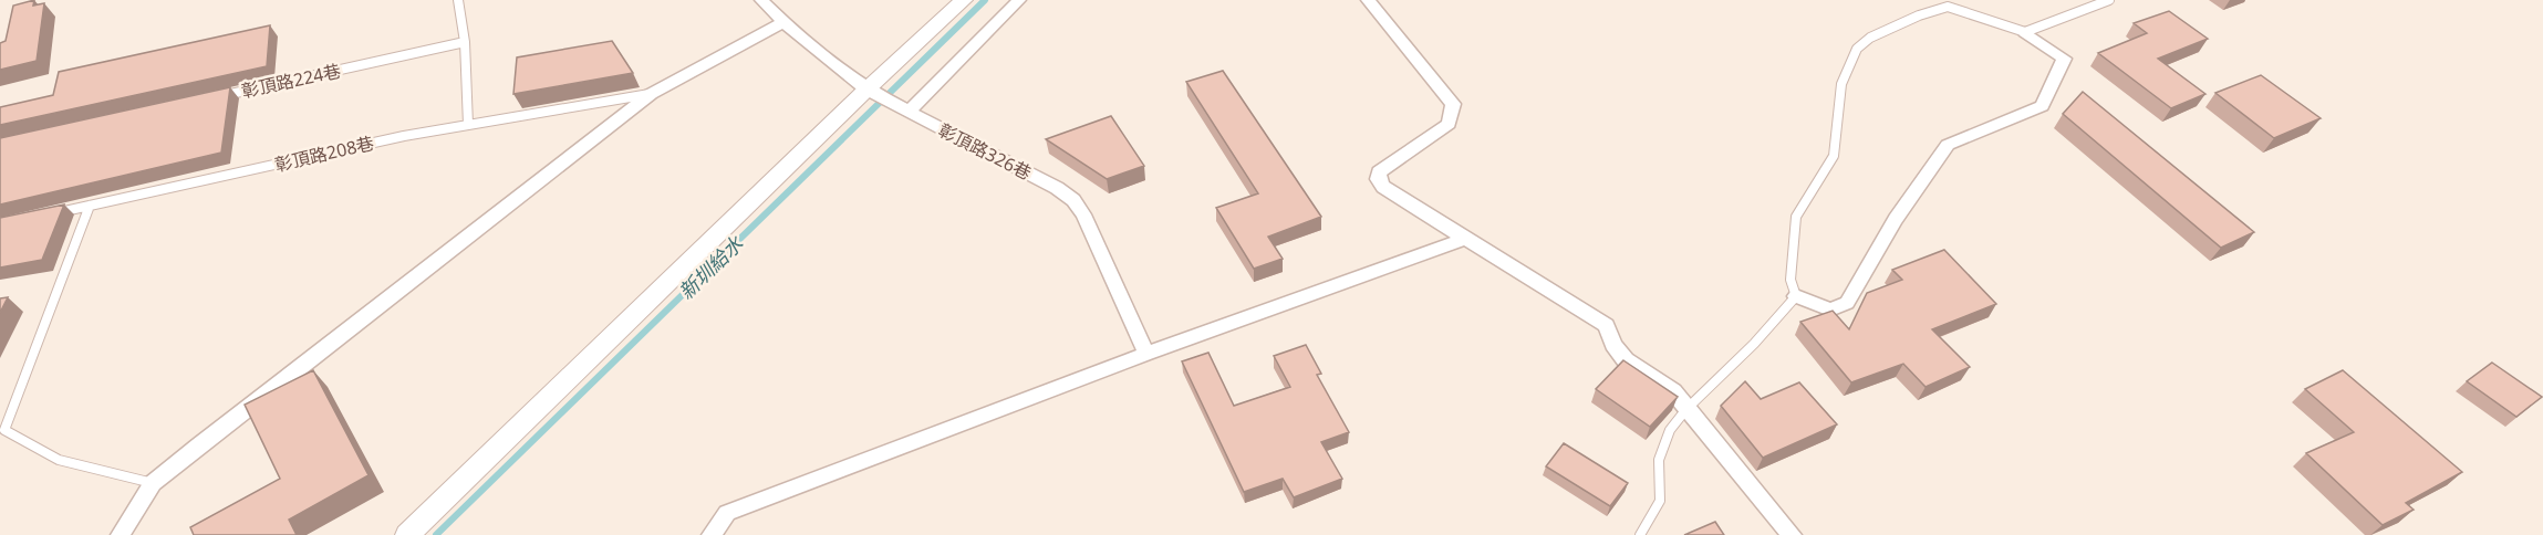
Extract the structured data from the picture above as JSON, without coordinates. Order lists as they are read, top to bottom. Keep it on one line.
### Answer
{"streets":{"street":["彰頂路326巷"],"lane":["彰頂路224巷","彰頂路208巷"]},"water":["新圳給水"]}
